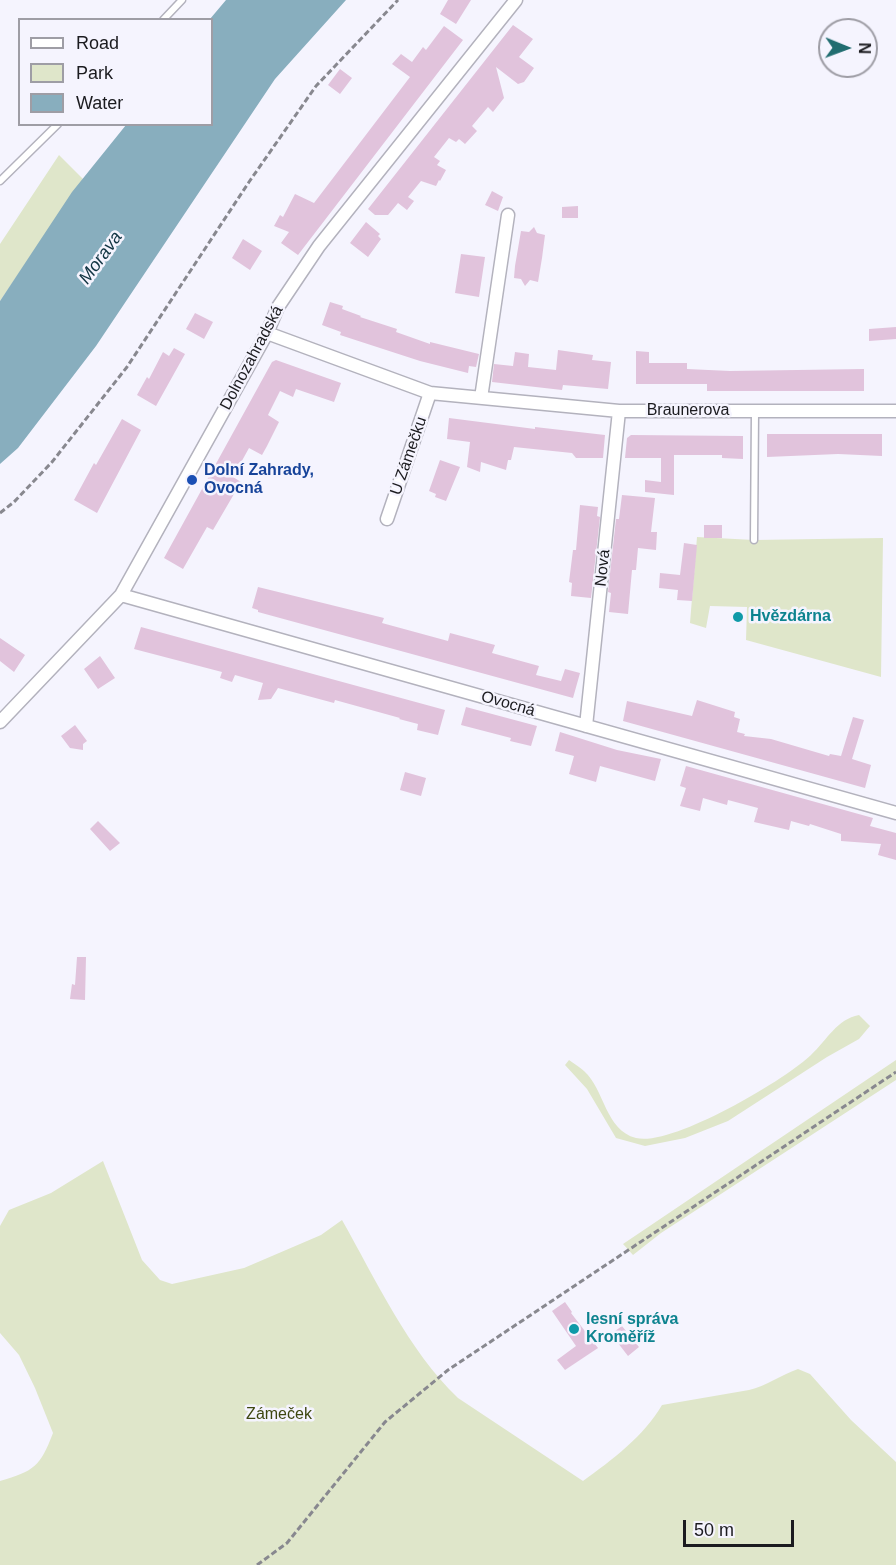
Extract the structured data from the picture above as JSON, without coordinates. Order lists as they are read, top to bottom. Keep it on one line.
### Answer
{"streets":{"street":["Dolnozahradská","Braunerova","U Zámečku","Nová","Ovocná"]},"crossings":[["Dolnozahradská","Braunerova"],["Dolnozahradská","Ovocná"],["Braunerova","U Zámečku"],["Braunerova","Nová"],["Nová","Ovocná"]],"water":["Morava"],"parks":["Zámeček"],"places":["Dolní Zahrady, Ovocná","Hvězdárna","lesní správa Kroměříž"],"legend":["Road","Park","Water"],"scale_bar":"50 m","north":"right"}
